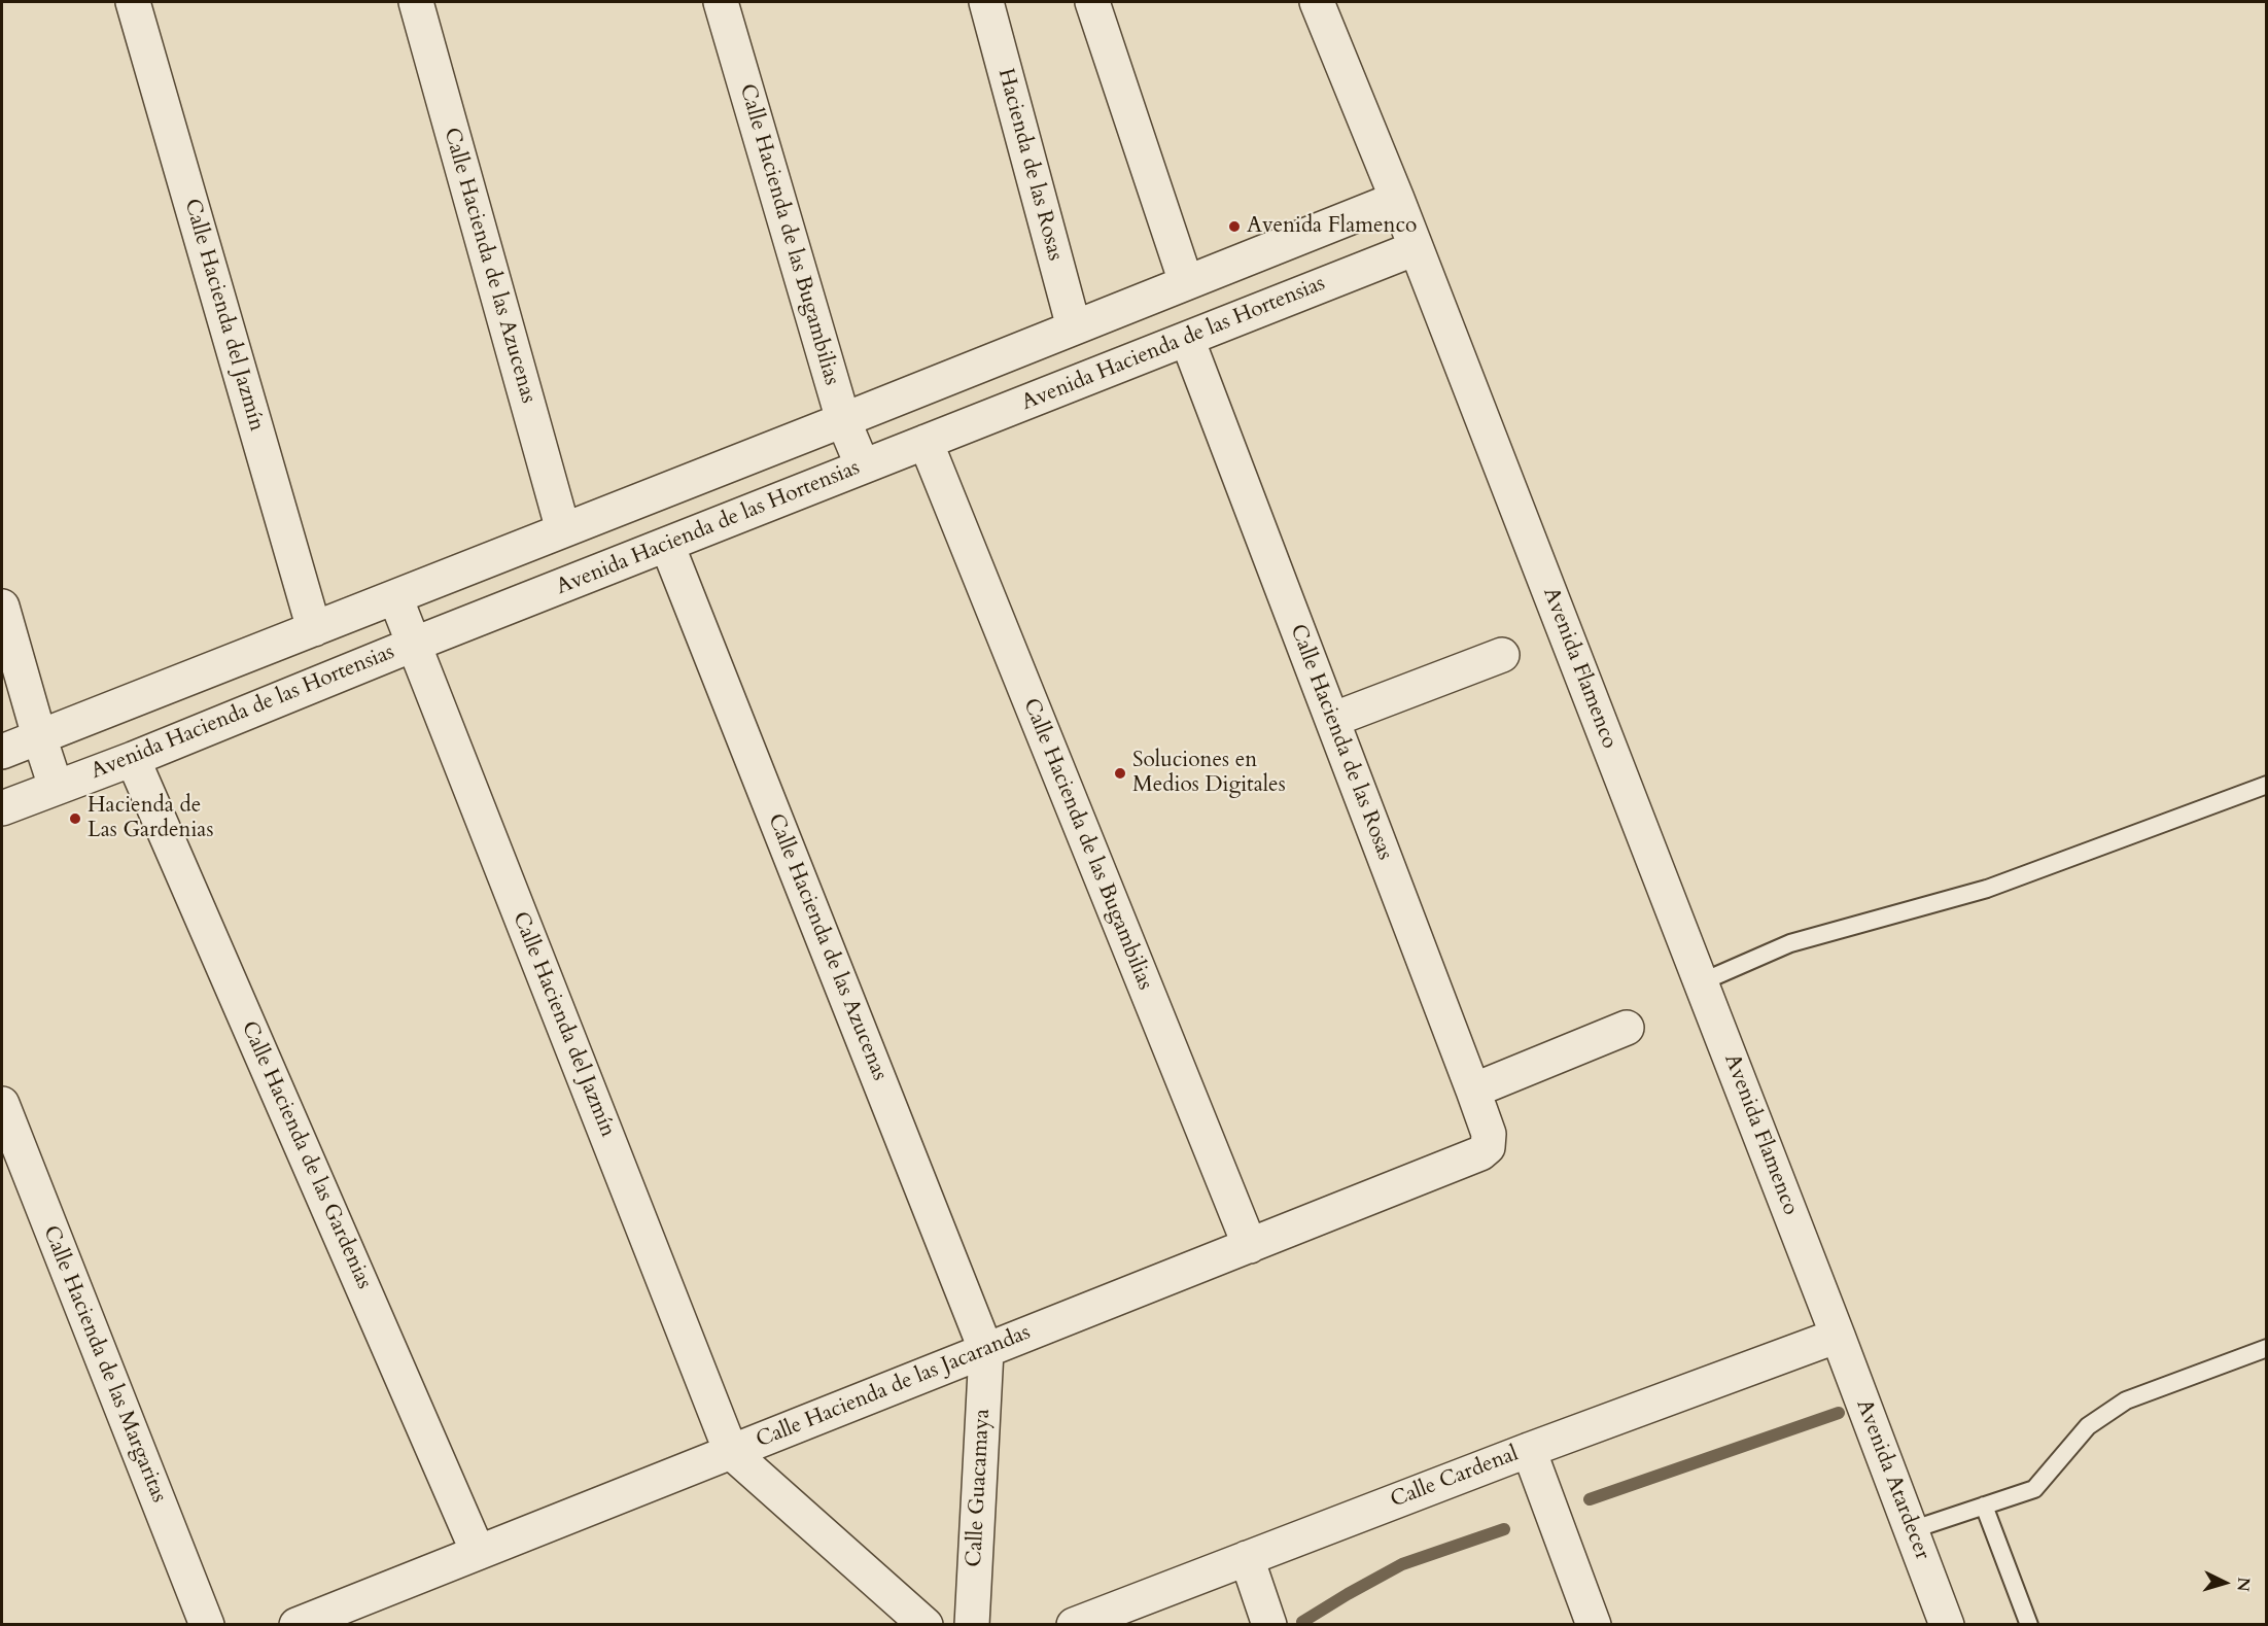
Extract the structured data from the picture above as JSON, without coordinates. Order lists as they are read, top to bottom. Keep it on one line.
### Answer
{"streets":{"street":["Hacienda de las Rosas","Calle Hacienda de las Bugambilias","Calle Hacienda de las Azucenas","Calle Hacienda del Jazmín","Avenida Hacienda de las Hortensias","Avenida Flamenco","Calle Hacienda de las Rosas","Calle Hacienda de las Gardenias","Calle Hacienda de las Margaritas","Calle Hacienda de las Jacarandas","Calle Cardenal","Avenida Atardecer","Calle Guacamaya"]},"crossings":[["Calle Hacienda de las Bugambilias","Avenida Hacienda de las Hortensias"],["Calle Hacienda de las Bugambilias","Calle Hacienda de las Jacarandas"],["Calle Hacienda de las Azucenas","Avenida Hacienda de las Hortensias"],["Calle Hacienda de las Azucenas","Calle Hacienda de las Jacarandas"],["Calle Hacienda de las Azucenas","Calle Guacamaya"],["Calle Hacienda del Jazmín","Avenida Hacienda de las Hortensias"],["Calle Hacienda del Jazmín","Calle Hacienda de las Jacarandas"],["Avenida Hacienda de las Hortensias","Avenida Flamenco"],["Avenida Hacienda de las Hortensias","Calle Hacienda de las Rosas"],["Avenida Hacienda de las Hortensias","Calle Hacienda de las Gardenias"],["Avenida Flamenco","Calle Cardenal"],["Avenida Flamenco","Avenida Atardecer"],["Calle Hacienda de las Rosas","Calle Hacienda de las Jacarandas"],["Calle Hacienda de las Gardenias","Calle Hacienda de las Jacarandas"],["Calle Hacienda de las Jacarandas","Calle Guacamaya"],["Calle Cardenal","Avenida Atardecer"]],"places":["Avenida Flamenco","Soluciones en Medios Digitales","Hacienda de Las Gardenias"],"north":"right"}
